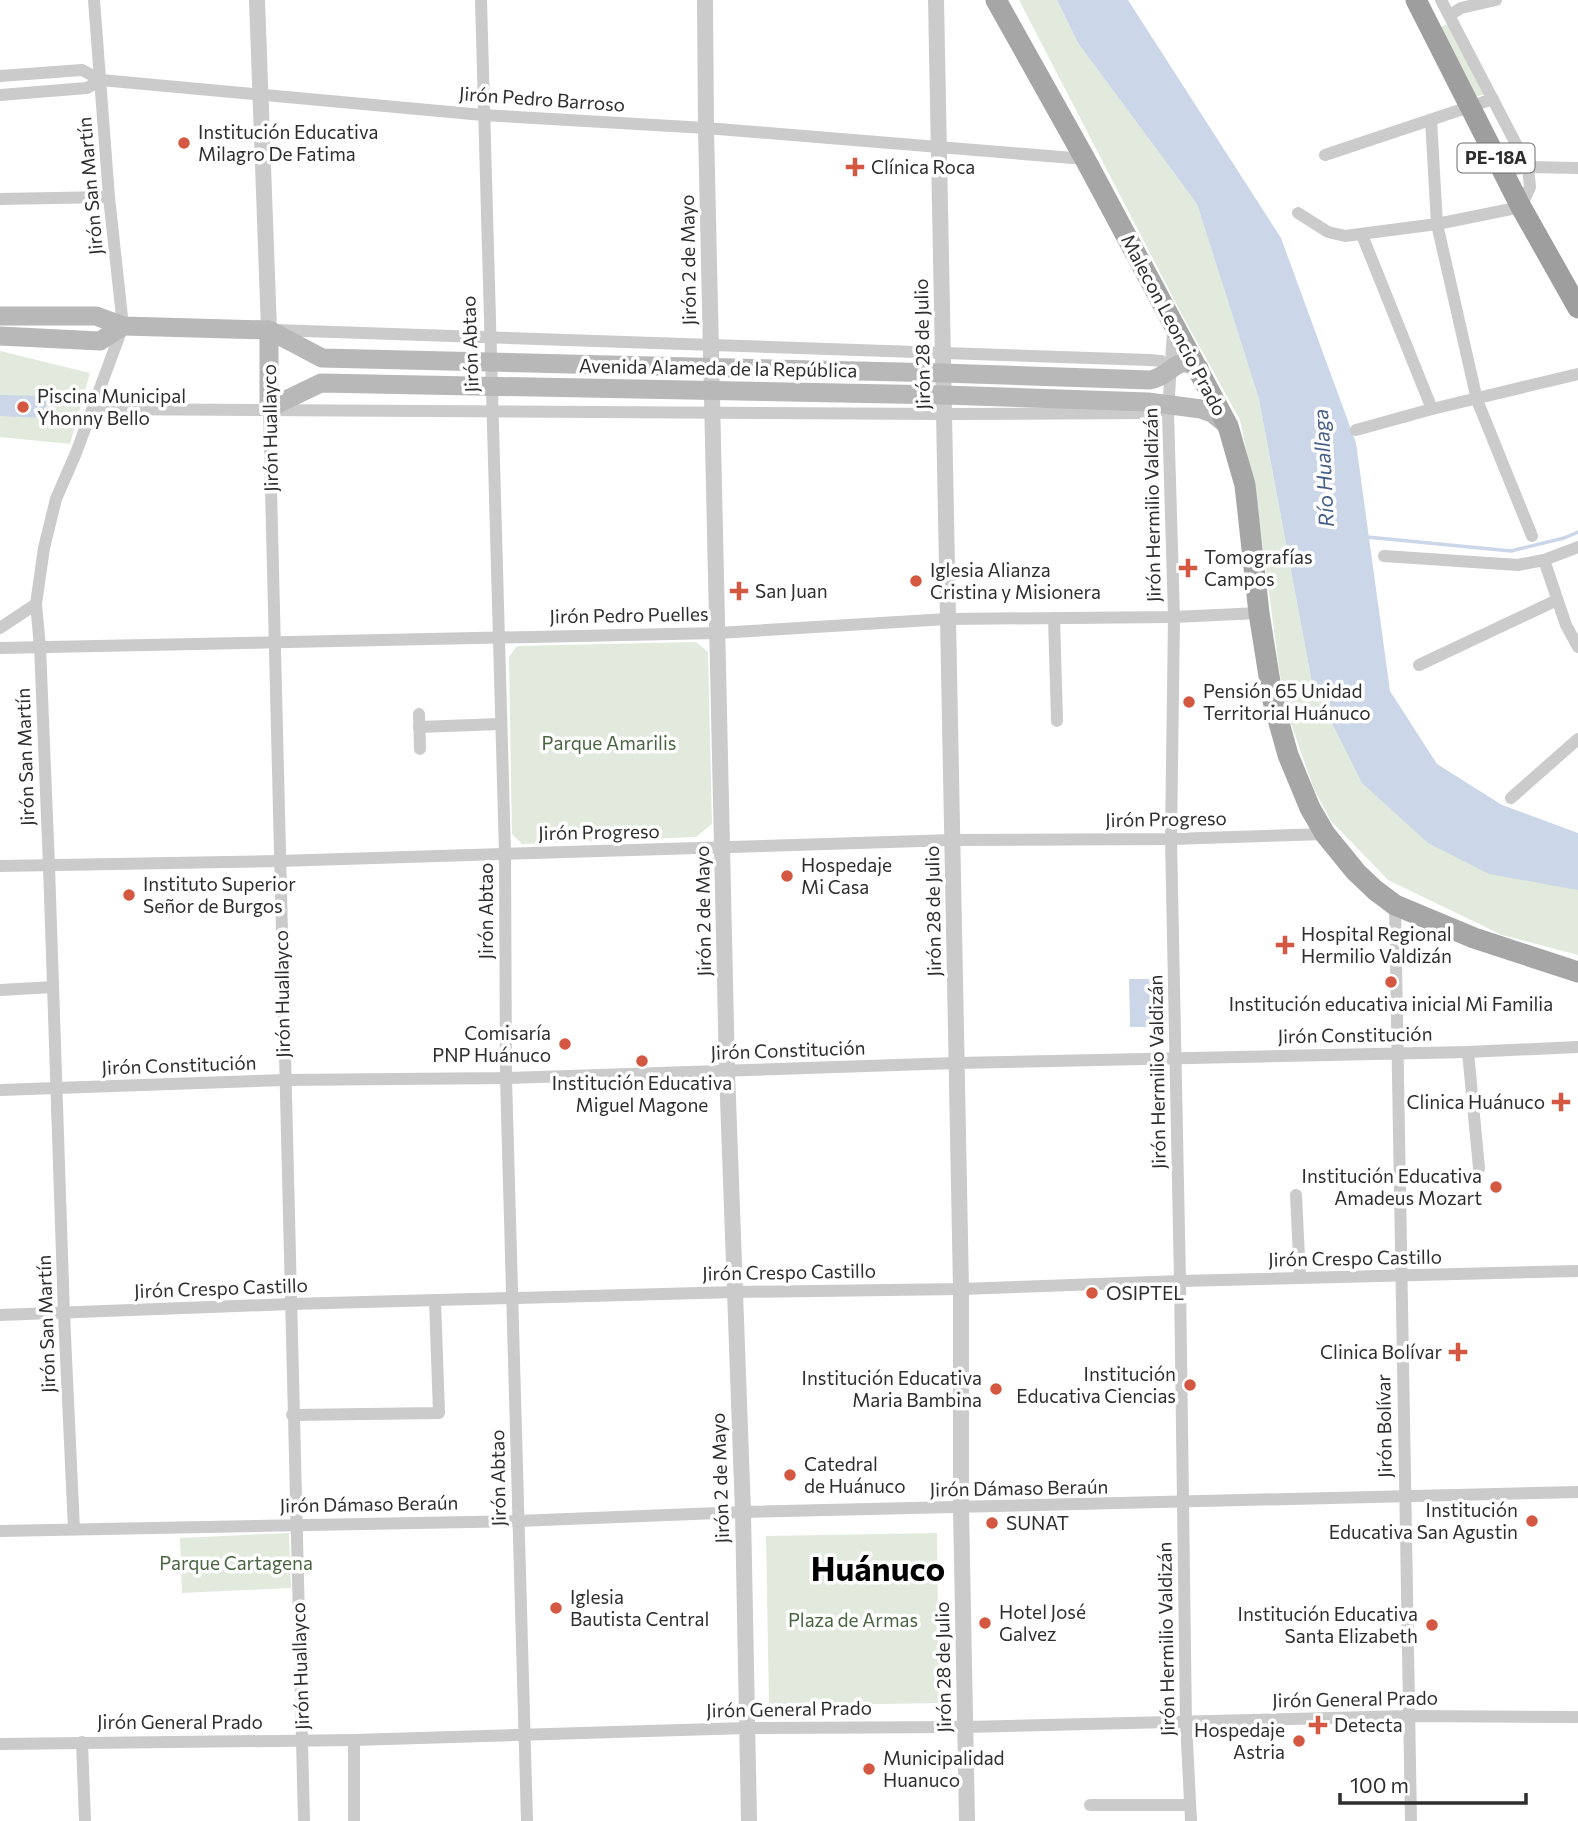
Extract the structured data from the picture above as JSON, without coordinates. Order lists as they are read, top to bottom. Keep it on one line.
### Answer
{"streets":{"highway":["PE-18A"],"main road":["Malecon Leoncio Prado","Avenida Alameda de la República","Jirón Huallayco"],"street":["Jirón Pedro Barroso","Jirón San Martín","Jirón 2 de Mayo","Jirón Abtao","Jirón 28 de Julio","Jirón Hermilio Valdizán","Jirón Pedro Puelles","Jirón Progreso","Jirón Constitución","Jirón Crespo Castillo","Jirón Bolívar","Jirón Dámaso Beraún","Jirón General Prado"]},"crossings":[["Jirón Pedro Barroso","Jirón San Martín"],["Jirón Pedro Barroso","Jirón 2 de Mayo"],["Jirón Pedro Barroso","Malecon Leoncio Prado"],["Jirón Pedro Barroso","Jirón Abtao"],["Jirón Pedro Barroso","Jirón 28 de Julio"],["Jirón Pedro Barroso","Jirón Huallayco"],["Jirón San Martín","Avenida Alameda de la República"],["Jirón San Martín","Jirón Pedro Puelles"],["Jirón San Martín","Jirón Progreso"],["Jirón San Martín","Jirón Constitución"],["Jirón San Martín","Jirón Crespo Castillo"],["Jirón San Martín","Jirón Dámaso Beraún"],["Jirón 2 de Mayo","Avenida Alameda de la República"],["Jirón 2 de Mayo","Jirón Pedro Puelles"],["Jirón 2 de Mayo","Jirón Progreso"],["Jirón 2 de Mayo","Jirón Constitución"],["Jirón 2 de Mayo","Jirón Crespo Castillo"],["Jirón 2 de Mayo","Jirón Dámaso Beraún"],["Jirón 2 de Mayo","Jirón General Prado"],["Malecon Leoncio Prado","Avenida Alameda de la República"],["Malecon Leoncio Prado","Jirón Hermilio Valdizán"],["Malecon Leoncio Prado","Jirón Pedro Puelles"],["Malecon Leoncio Prado","Jirón Progreso"],["Malecon Leoncio Prado","Jirón Bolívar"],["Jirón Abtao","Avenida Alameda de la República"],["Jirón Abtao","Jirón Pedro Puelles"],["Jirón Abtao","Jirón Progreso"],["Jirón Abtao","Jirón Constitución"],["Jirón Abtao","Jirón Crespo Castillo"],["Jirón Abtao","Jirón Dámaso Beraún"],["Jirón Abtao","Jirón General Prado"],["Jirón 28 de Julio","Avenida Alameda de la República"],["Jirón 28 de Julio","Jirón Pedro Puelles"],["Jirón 28 de Julio","Jirón Progreso"],["Jirón 28 de Julio","Jirón Constitución"],["Jirón 28 de Julio","Jirón Crespo Castillo"],["Jirón 28 de Julio","Jirón Dámaso Beraún"],["Jirón 28 de Julio","Jirón General Prado"],["Avenida Alameda de la República","Jirón Huallayco"],["Avenida Alameda de la República","Jirón Hermilio Valdizán"],["Jirón Huallayco","Jirón Pedro Puelles"],["Jirón Huallayco","Jirón Progreso"],["Jirón Huallayco","Jirón Constitución"],["Jirón Huallayco","Jirón Crespo Castillo"],["Jirón Huallayco","Jirón Dámaso Beraún"],["Jirón Huallayco","Jirón General Prado"],["Jirón Hermilio Valdizán","Jirón Pedro Puelles"],["Jirón Hermilio Valdizán","Jirón Progreso"],["Jirón Hermilio Valdizán","Jirón Constitución"],["Jirón Hermilio Valdizán","Jirón Crespo Castillo"],["Jirón Hermilio Valdizán","Jirón Dámaso Beraún"],["Jirón Hermilio Valdizán","Jirón General Prado"],["Jirón Constitución","Jirón Bolívar"],["Jirón Crespo Castillo","Jirón Bolívar"],["Jirón Bolívar","Jirón Dámaso Beraún"],["Jirón Bolívar","Jirón General Prado"]],"districts":["Huánuco"],"water":["Río Huallaga"],"parks":["Parque Amarilis","Parque Cartagena","Plaza de Armas"],"places":{"other":["Institución Educativa Milagro De Fatima","Piscina Municipal Yhonny Bello","Iglesia Alianza Cristina y Misionera","Pensión 65 Unidad Territorial Huánuco","Hospedaje Mi Casa","Instituto Superior Señor de Burgos","Institución educativa inicial Mi Familia","Comisaría PNP Huánuco","Institución Educativa Miguel Magone","Institución Educativa Amadeus Mozart","OSIPTEL","Institución Educativa Ciencias","Institución Educativa Maria Bambina","Catedral de Huánuco","Institución Educativa San Agustin","SUNAT","Iglesia Bautista Central","Hotel José Galvez","Institución Educativa Santa Elizabeth","Hospedaje Astria","Municipalidad Huanuco"],"health":["Clínica Roca","Tomografías Campos","San Juan","Hospital Regional Hermilio Valdizán","Clinica Huánuco","Clinica Bolívar","Detecta"]},"scale_bar":"100 m"}
